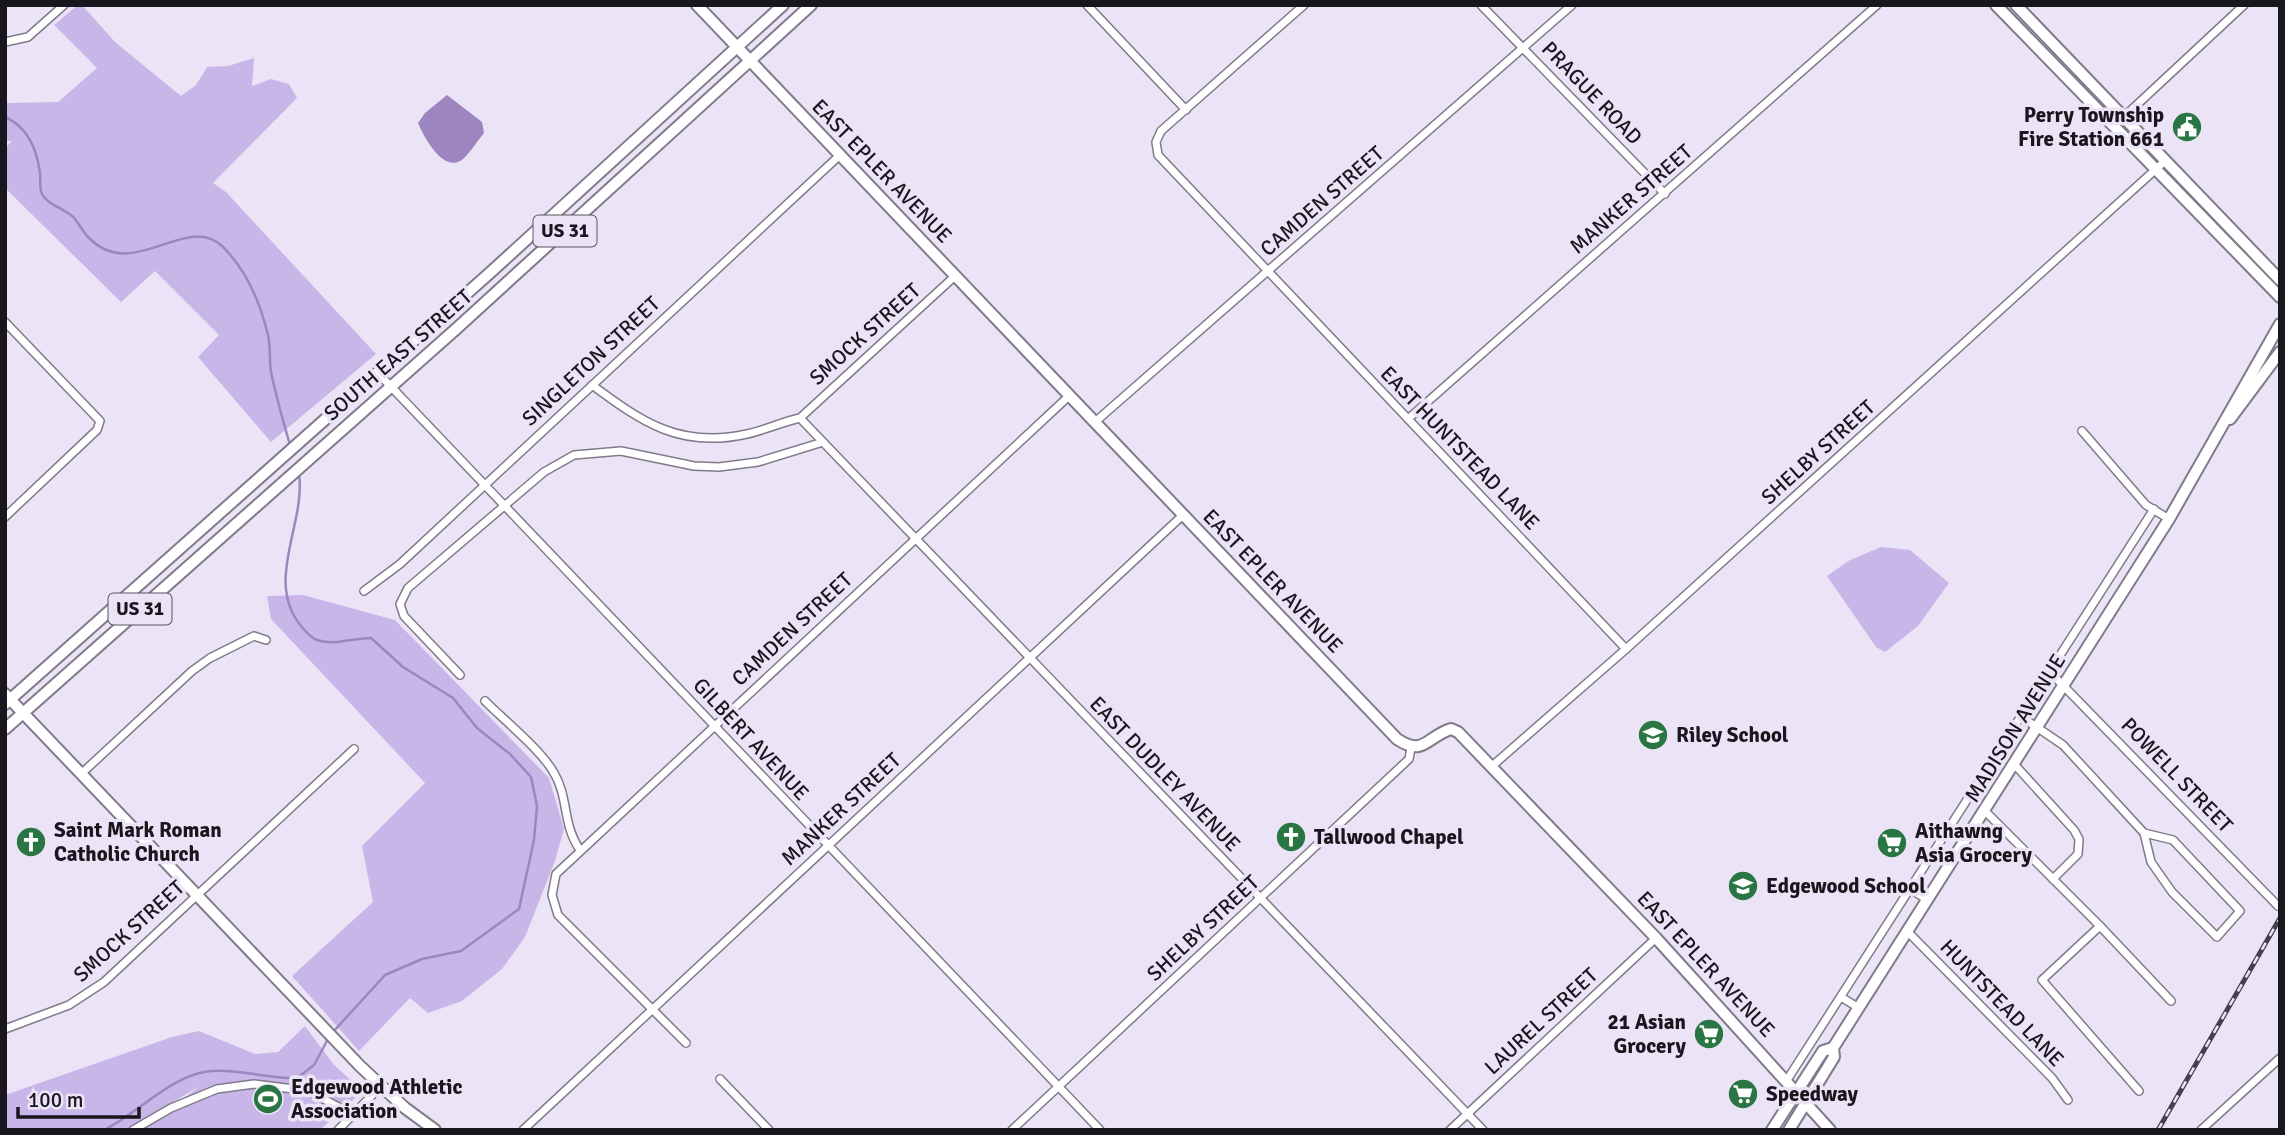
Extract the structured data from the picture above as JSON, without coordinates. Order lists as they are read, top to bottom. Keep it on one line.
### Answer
{"streets":{"main road":["EAST EPLER AVENUE","US 31","SOUTH EAST STREET","MADISON AVENUE"],"street":["PRAGUE ROAD","MANKER STREET","CAMDEN STREET","SMOCK STREET","SINGLETON STREET","EAST HUNTSTEAD LANE","SHELBY STREET","GILBERT AVENUE","EAST DUDLEY AVENUE","POWELL STREET","HUNTSTEAD LANE","LAUREL STREET"]},"crossings":[["PRAGUE ROAD","MANKER STREET"],["PRAGUE ROAD","CAMDEN STREET"],["EAST EPLER AVENUE","MANKER STREET"],["EAST EPLER AVENUE","CAMDEN STREET"],["EAST EPLER AVENUE","SMOCK STREET"],["EAST EPLER AVENUE","SOUTH EAST STREET"],["EAST EPLER AVENUE","SINGLETON STREET"],["EAST EPLER AVENUE","SHELBY STREET"],["EAST EPLER AVENUE","MADISON AVENUE"],["EAST EPLER AVENUE","LAUREL STREET"],["MANKER STREET","CAMDEN STREET"],["MANKER STREET","EAST HUNTSTEAD LANE"],["MANKER STREET","GILBERT AVENUE"],["MANKER STREET","EAST DUDLEY AVENUE"],["CAMDEN STREET","EAST HUNTSTEAD LANE"],["CAMDEN STREET","GILBERT AVENUE"],["CAMDEN STREET","EAST DUDLEY AVENUE"],["SMOCK STREET","EAST DUDLEY AVENUE"],["SOUTH EAST STREET","GILBERT AVENUE"],["SINGLETON STREET","GILBERT AVENUE"],["EAST HUNTSTEAD LANE","SHELBY STREET"],["SHELBY STREET","GILBERT AVENUE"],["SHELBY STREET","EAST DUDLEY AVENUE"],["MADISON AVENUE","POWELL STREET"],["MADISON AVENUE","HUNTSTEAD LANE"],["EAST DUDLEY AVENUE","LAUREL STREET"]],"places":{"public building":["Perry Township Fire Station 661"],"school or university":["Riley School","Edgewood School"],"church":["Tallwood Chapel","Saint Mark Roman Catholic Church"],"supermarket":["Aithawng Asia Grocery","21 Asian Grocery","Speedway"],"sports":["Edgewood Athletic Association"]},"scale_bar":"100 m"}
